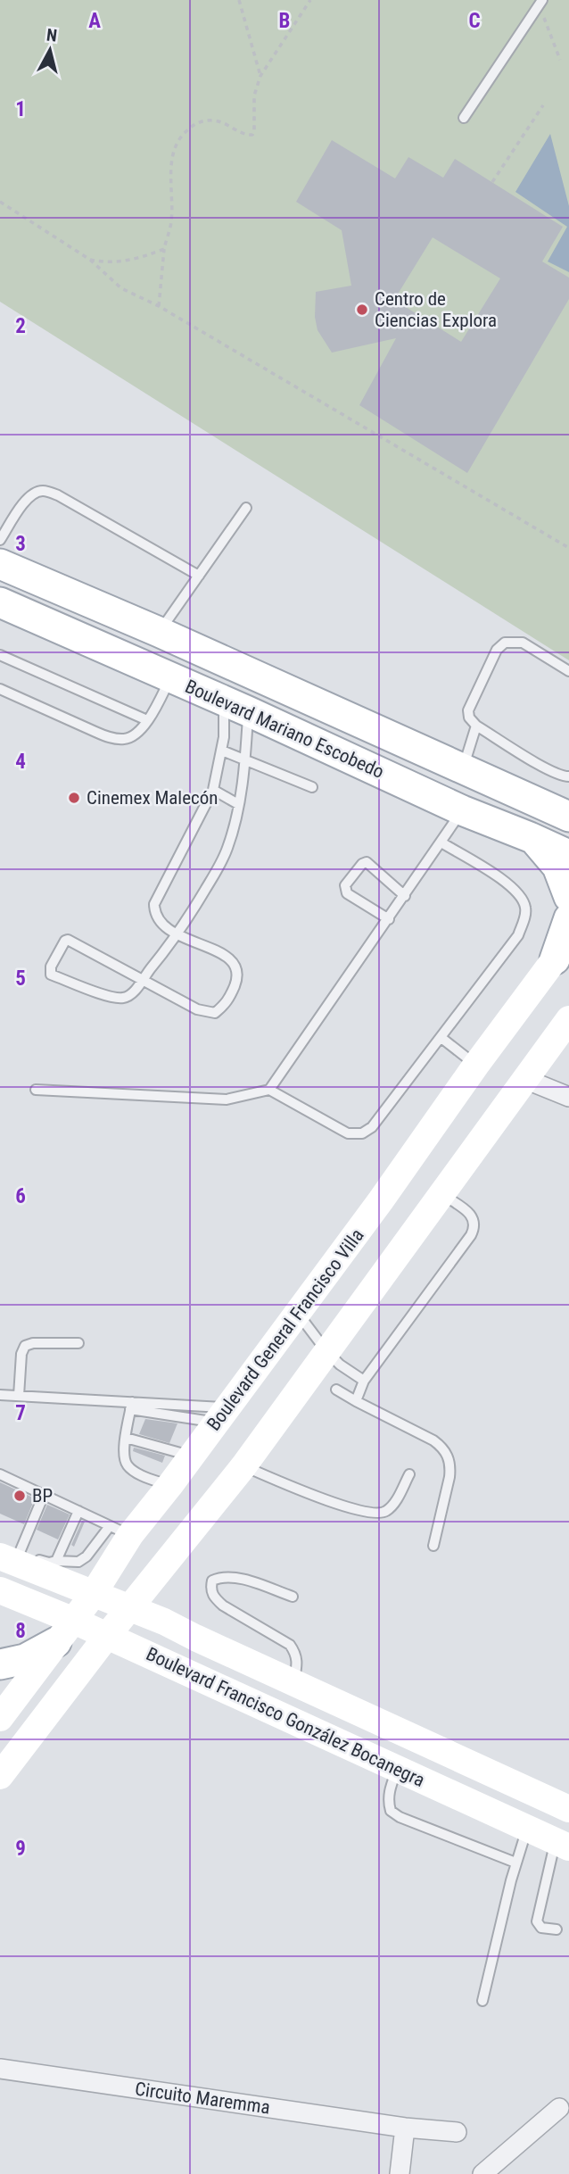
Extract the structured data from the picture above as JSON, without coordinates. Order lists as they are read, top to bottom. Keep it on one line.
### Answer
{"streets":{"main road":["Boulevard Mariano Escobedo","Boulevard General Francisco Villa","Boulevard Francisco González Bocanegra"],"street":["Circuito Maremma"]},"crossings":[["Boulevard General Francisco Villa","Boulevard Francisco González Bocanegra"]],"places":["Centro de Ciencias Explora","Cinemex Malecón","BP"],"north":"top","grid":{"columns":["A","B","C"],"rows":["1","2","3","4","5","6","7","8","9"]}}
